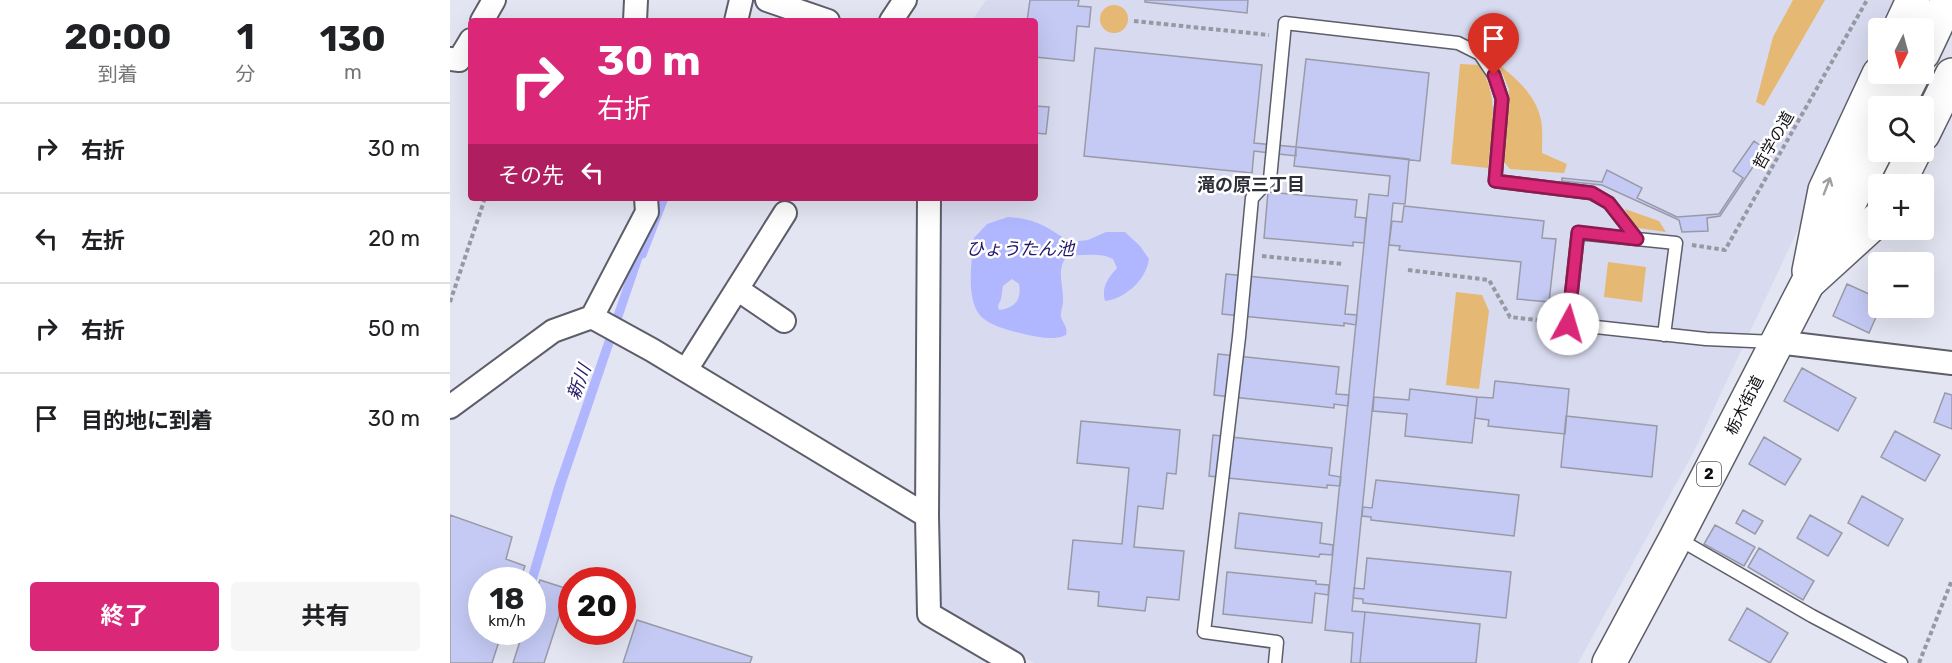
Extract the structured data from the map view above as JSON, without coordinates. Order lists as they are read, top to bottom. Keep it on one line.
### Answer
{"streets":{"main road":["栃木街道","2"],"path":["哲学の道"]},"districts":["滝の原三丁目"],"water":["ひょうたん池","新川"],"north":"bottom","page":{"eta":["20:00","到着","1","分","130","m"],"map_buttons":["+","−"],"turn":["30 m","右折"],"list":[{"name":"右折","value":"30 m"},{"name":"左折","value":"20 m"},{"name":"右折","value":"50 m"},{"name":"目的地に到着","value":"30 m"}],"then":"その先","speed":"18 km/h","limit":"20","buttons":["終了","共有"]}}
